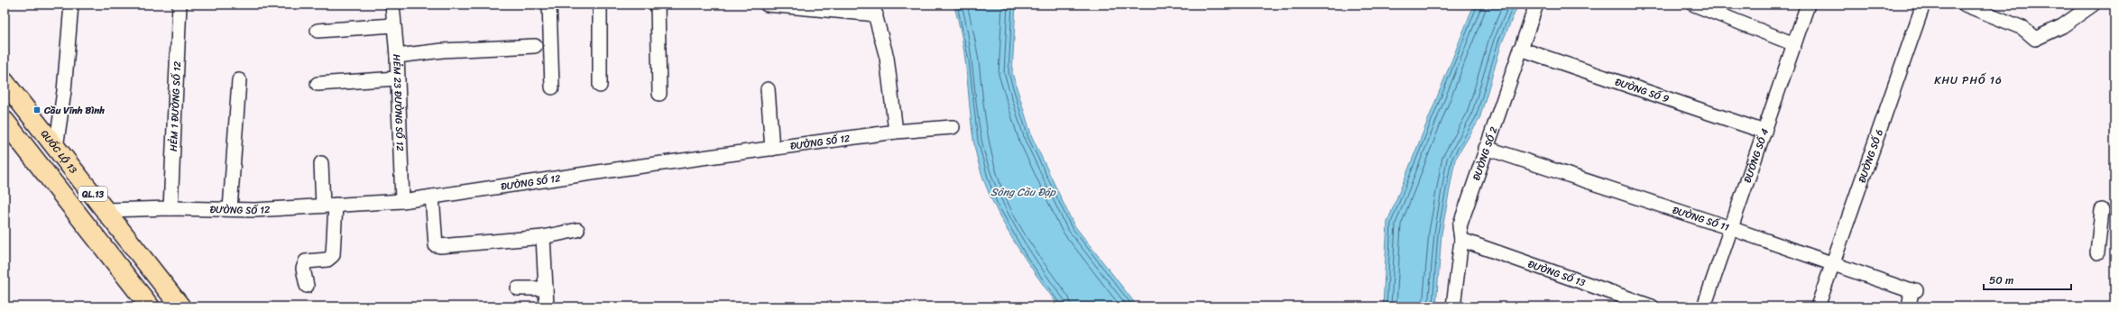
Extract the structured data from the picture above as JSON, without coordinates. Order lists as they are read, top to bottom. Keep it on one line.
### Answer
{"streets":{"highway":["QUỐC LỘ 13","QL.13"],"street":["ĐƯỜNG SỐ 9","HẺM 23 ĐƯỜNG SỐ 12","HẺM 1 ĐƯỜNG SỐ 12","ĐƯỜNG SỐ 12","ĐƯỜNG SỐ 2","ĐƯỜNG SỐ 4","ĐƯỜNG SỐ 6","ĐƯỜNG SỐ 11","ĐƯỜNG SỐ 13"]},"crossings":[["ĐƯỜNG SỐ 9","ĐƯỜNG SỐ 2"],["ĐƯỜNG SỐ 9","ĐƯỜNG SỐ 4"],["HẺM 23 ĐƯỜNG SỐ 12","ĐƯỜNG SỐ 12"],["HẺM 1 ĐƯỜNG SỐ 12","ĐƯỜNG SỐ 12"],["ĐƯỜNG SỐ 12","QUỐC LỘ 13"],["ĐƯỜNG SỐ 2","ĐƯỜNG SỐ 11"],["ĐƯỜNG SỐ 2","ĐƯỜNG SỐ 13"],["ĐƯỜNG SỐ 4","ĐƯỜNG SỐ 11"],["ĐƯỜNG SỐ 6","ĐƯỜNG SỐ 11"]],"districts":["KHU PHỐ 16"],"water":["Sông Cầu Đập"],"places":{"transit":["Cầu Vĩnh Bình"]},"scale_bar":"50 m"}
